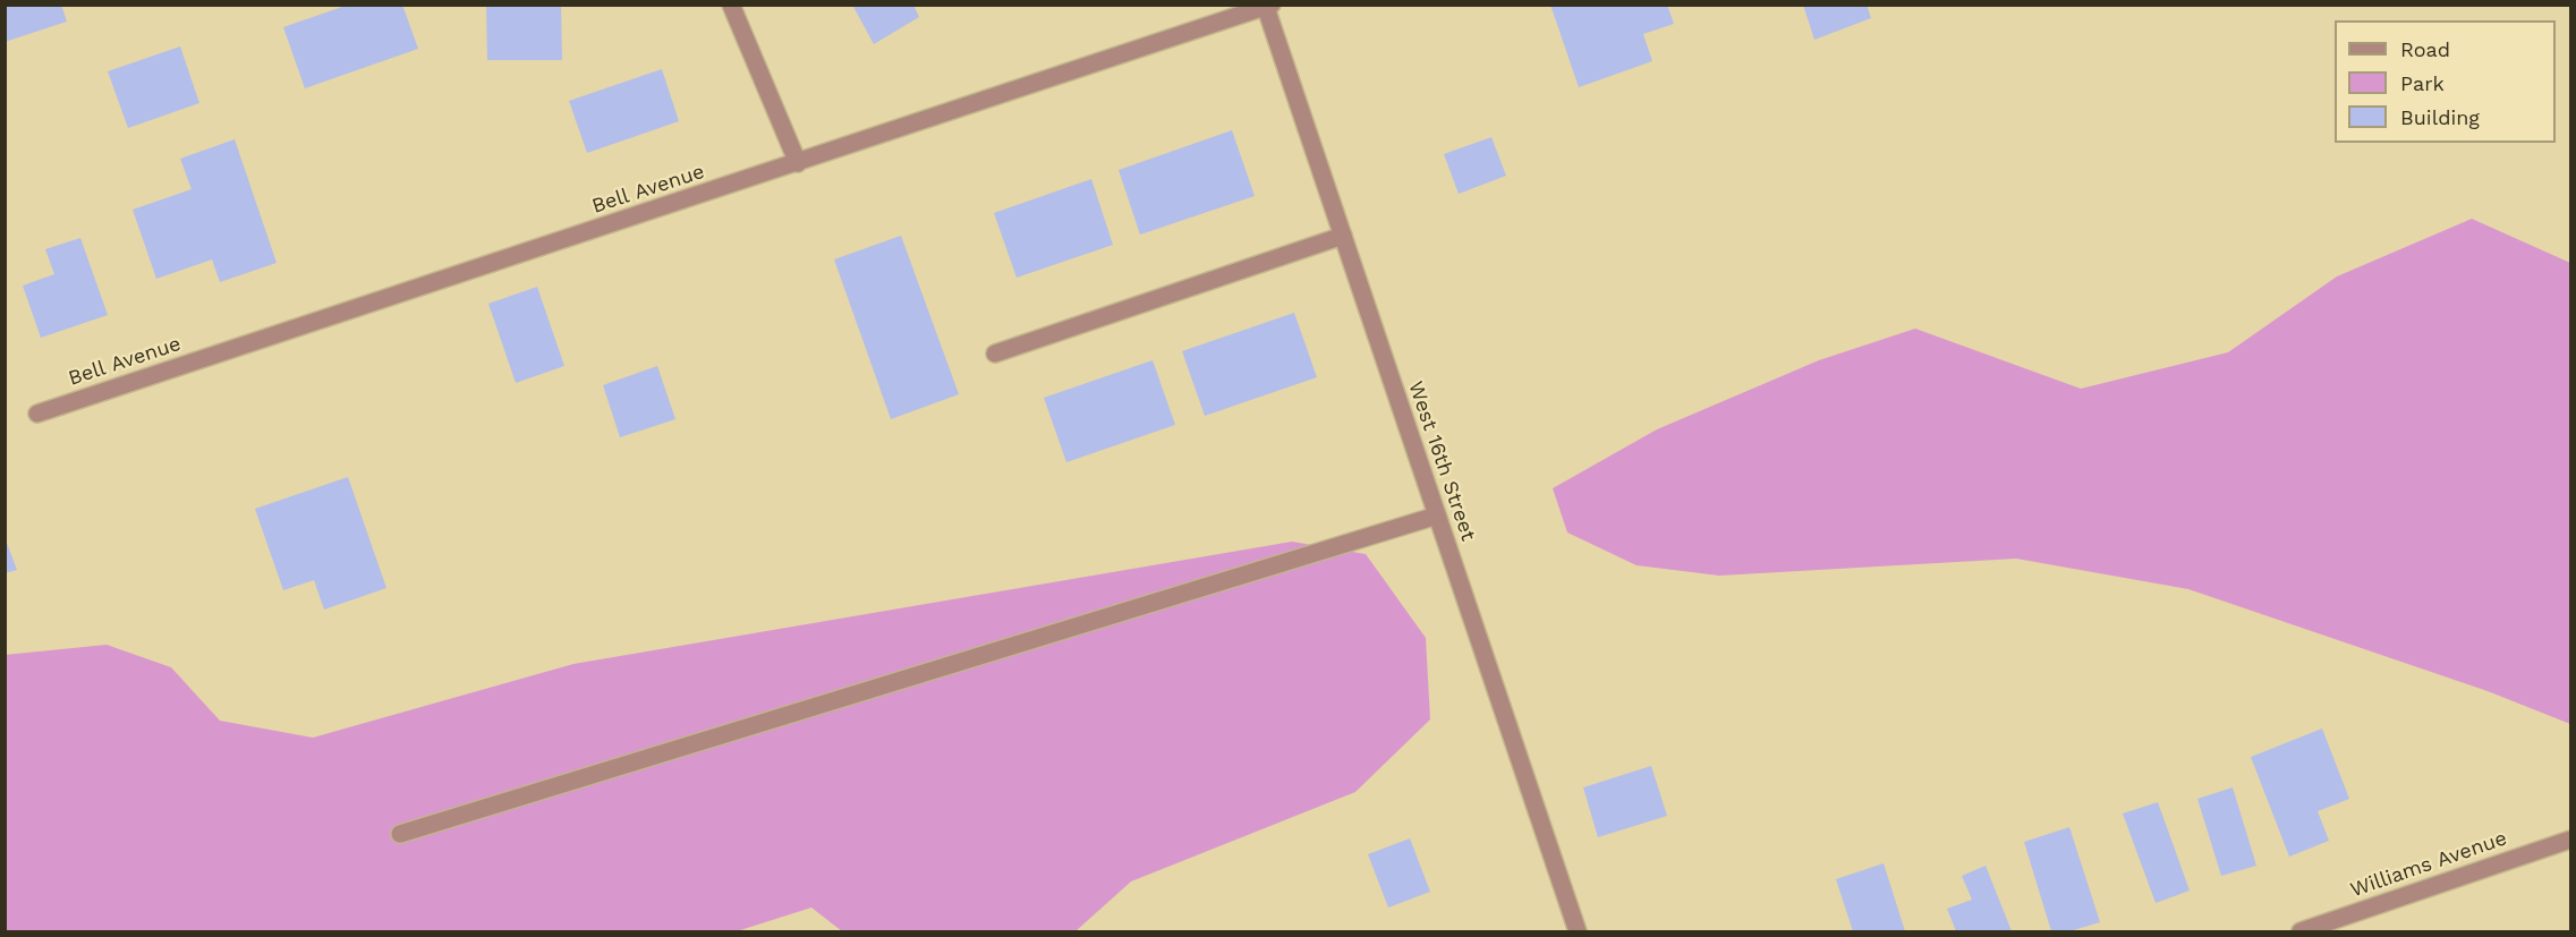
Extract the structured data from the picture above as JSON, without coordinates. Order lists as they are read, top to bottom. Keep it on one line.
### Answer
{"streets":{"street":["Bell Avenue","West 16th Street","Williams Avenue"]},"crossings":[["Bell Avenue","West 16th Street"]],"legend":["Road","Park","Building"]}
